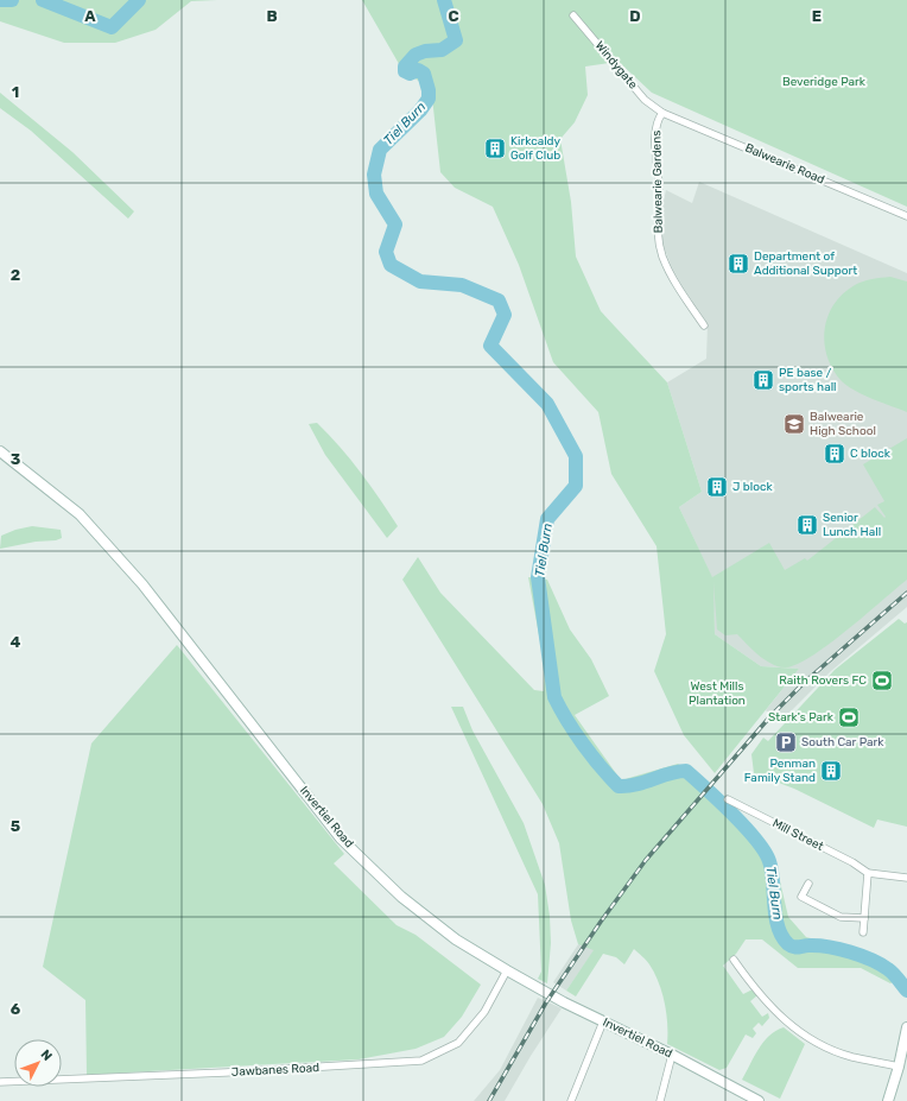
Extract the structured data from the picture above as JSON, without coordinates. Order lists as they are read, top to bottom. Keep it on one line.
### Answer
{"streets":{"main road":["Invertiel Road"],"street":["Windygate","Balwearie Road","Balwearie Gardens","Mill Street","Jawbanes Road"]},"crossings":[["Windygate","Balwearie Road"],["Windygate","Balwearie Gardens"],["Balwearie Road","Balwearie Gardens"],["Invertiel Road","Jawbanes Road"]],"water":["Tiel Burn"],"parks":["Beveridge Park","West Mills Plantation"],"places":{"building":["Kirkcaldy Golf Club","Department of Additional Support","PE base / sports hall","C block","J block","Senior Lunch Hall","Penman Family Stand"],"school or university":["Balwearie High School"],"sports":["Raith Rovers FC","Stark's Park"],"parking":["South Car Park"]},"north":"top right","grid":{"columns":["A","B","C","D","E"],"rows":["1","2","3","4","5","6"]}}
